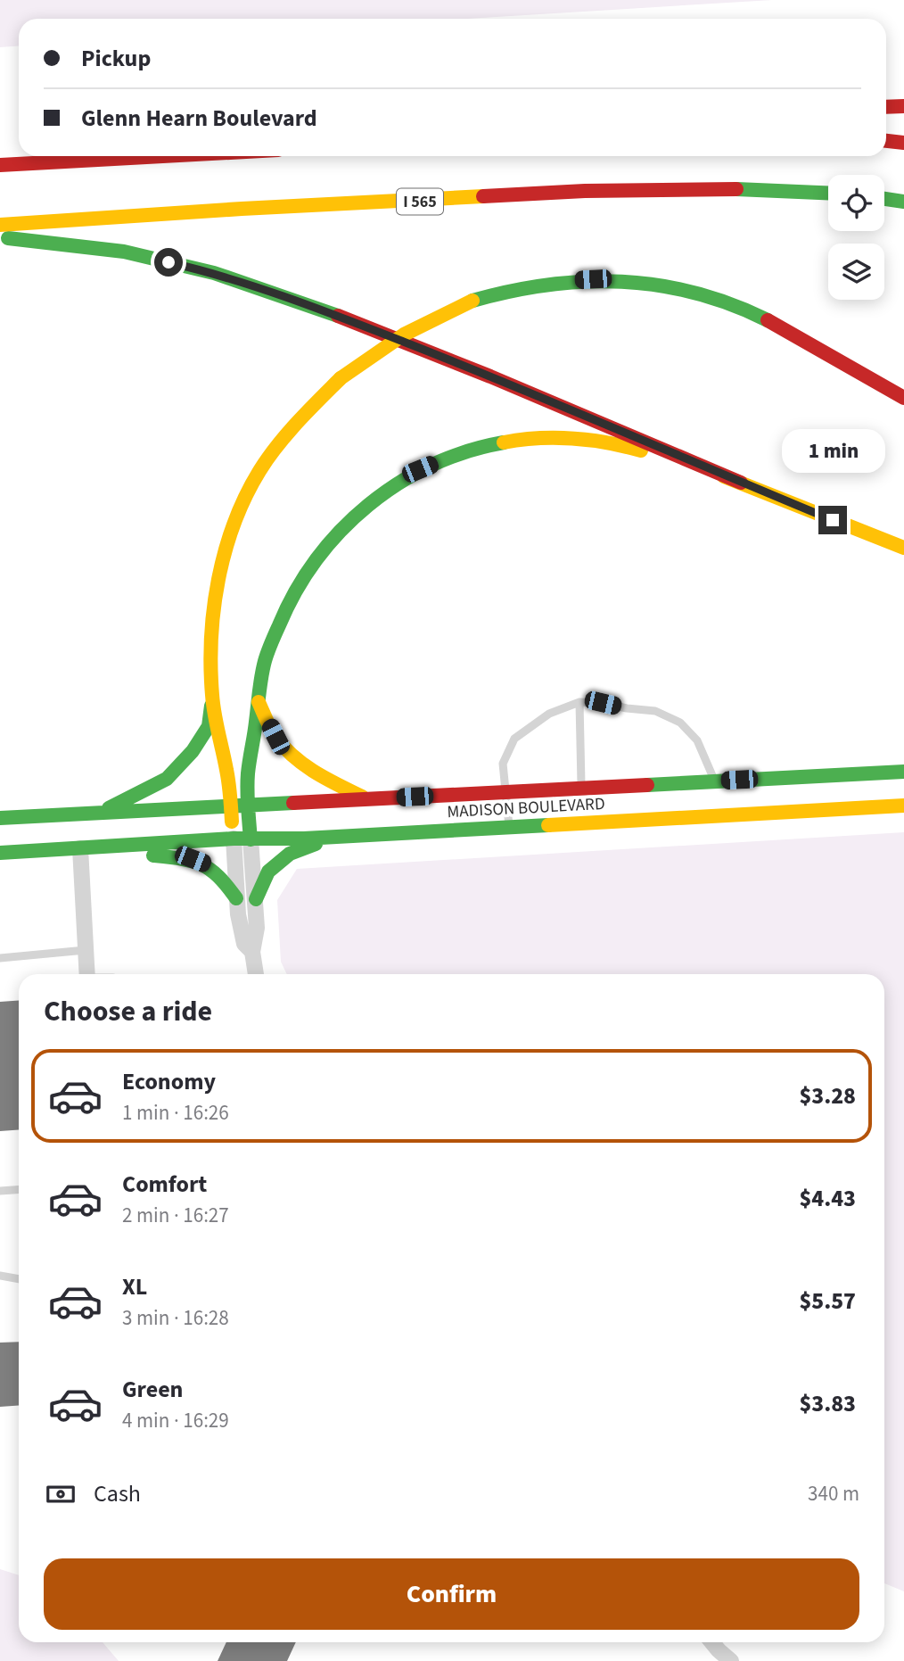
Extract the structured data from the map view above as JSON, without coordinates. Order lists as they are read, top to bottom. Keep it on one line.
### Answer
{"streets":{"main road":["I 565","MADISON BOULEVARD"]},"page":{"banner":["Pickup","Glenn Hearn Boulevard"],"bubble":"1 min","heading":"Choose a ride","list":[{"name":"Economy","note":"1 min · 16:26","value":"$3.28"},{"name":"Comfort","note":"2 min · 16:27","value":"$4.43"},{"name":"XL","note":"3 min · 16:28","value":"$5.57"},{"name":"Green","note":"4 min · 16:29","value":"$3.83"}],"pay":["Cash","340 m"],"buttons":"Confirm"}}
